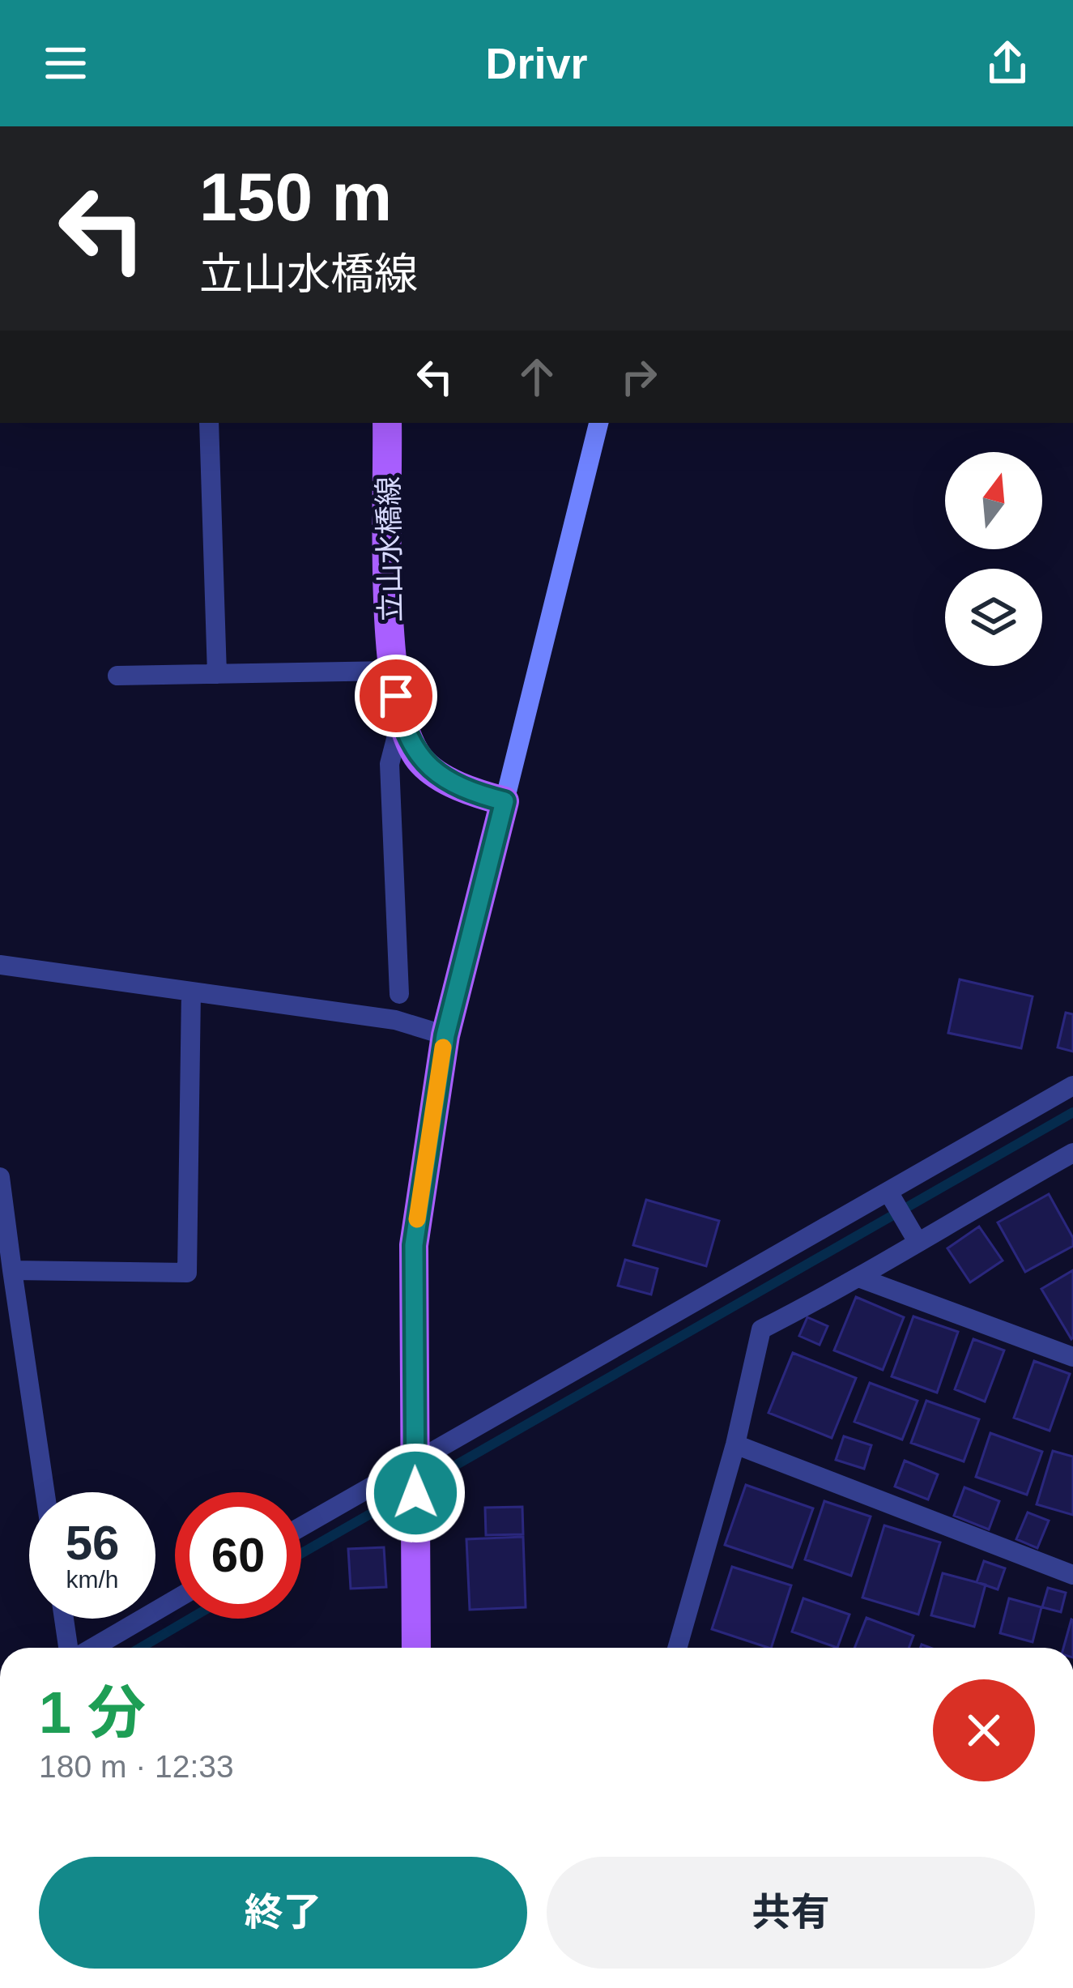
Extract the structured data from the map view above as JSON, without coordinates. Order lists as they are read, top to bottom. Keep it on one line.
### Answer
{"streets":{"main road":["立山水橋線"]},"north":"top","page":{"header":"Drivr","turn":["150 m","立山水橋線"],"speed":"56 km/h","limit":"60","heading":["1 分","180 m · 12:33"],"buttons":["終了","共有"]}}
